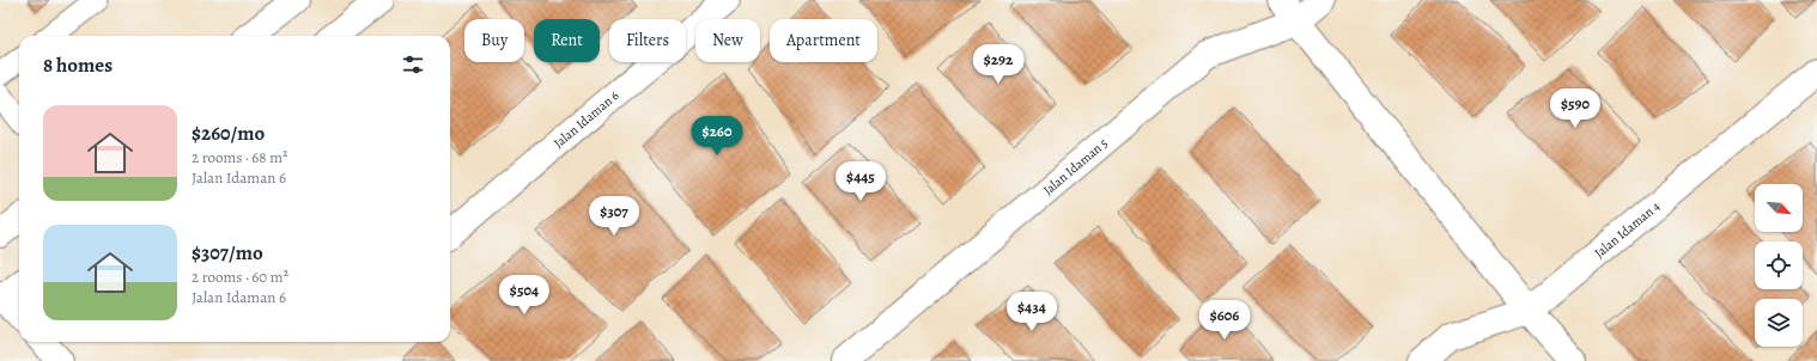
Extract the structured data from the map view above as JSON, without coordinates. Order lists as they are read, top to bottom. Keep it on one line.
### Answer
{"streets":{"street":["Jalan Idaman 6","Jalan Idaman 5","Jalan Idaman 4"]},"north":"bottom right","page":{"chip":["Buy","Rent","Filters","New","Apartment"],"heading":"8 homes","price":["$292","$590","$260","$445","$307","$504","$434","$606"],"list":[{"name":"$260/mo","note":"2 rooms · 68 m² · Jalan Idaman 6"},{"name":"$307/mo","note":"2 rooms · 60 m² · Jalan Idaman 6"}]}}
